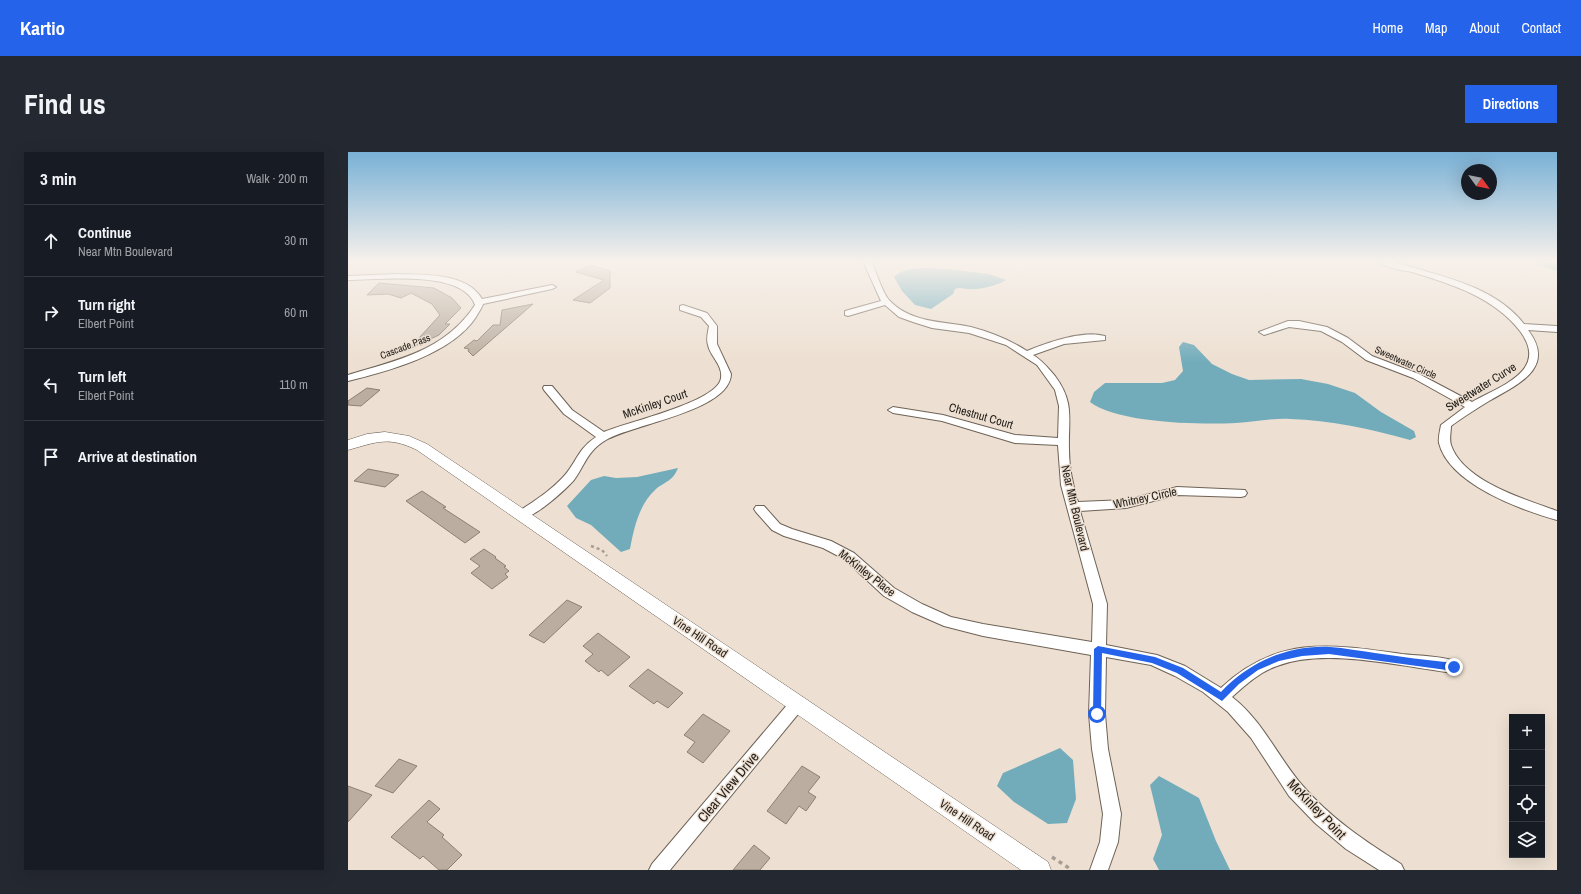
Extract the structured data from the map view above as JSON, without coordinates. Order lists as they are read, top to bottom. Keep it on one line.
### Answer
{"streets":{"street":["Cascade Pass","Sweetwater Circle","Sweetwater Curve","McKinley Court","Chestnut Court","Whitney Circle","Near Mtn Boulevard","McKinley Place","Vine Hill Road","Clear View Drive","McKinley Point"]},"crossings":[["Sweetwater Circle","Sweetwater Curve"],["McKinley Court","Vine Hill Road"],["Chestnut Court","Near Mtn Boulevard"],["Whitney Circle","Near Mtn Boulevard"],["Near Mtn Boulevard","McKinley Place"],["McKinley Place","McKinley Point"],["Vine Hill Road","Clear View Drive"]],"north":"bottom right","page":{"header":"Kartio","nav":["Home","Map","About","Contact"],"title":"Find us","buttons":"Directions","heading":["3 min","Walk · 200 m"],"list":[["Continue","Near Mtn Boulevard","30 m"],["Turn right","Elbert Point","60 m"],["Turn left","Elbert Point","110 m"],"Arrive at destination"],"map_buttons":["+","−"]}}
